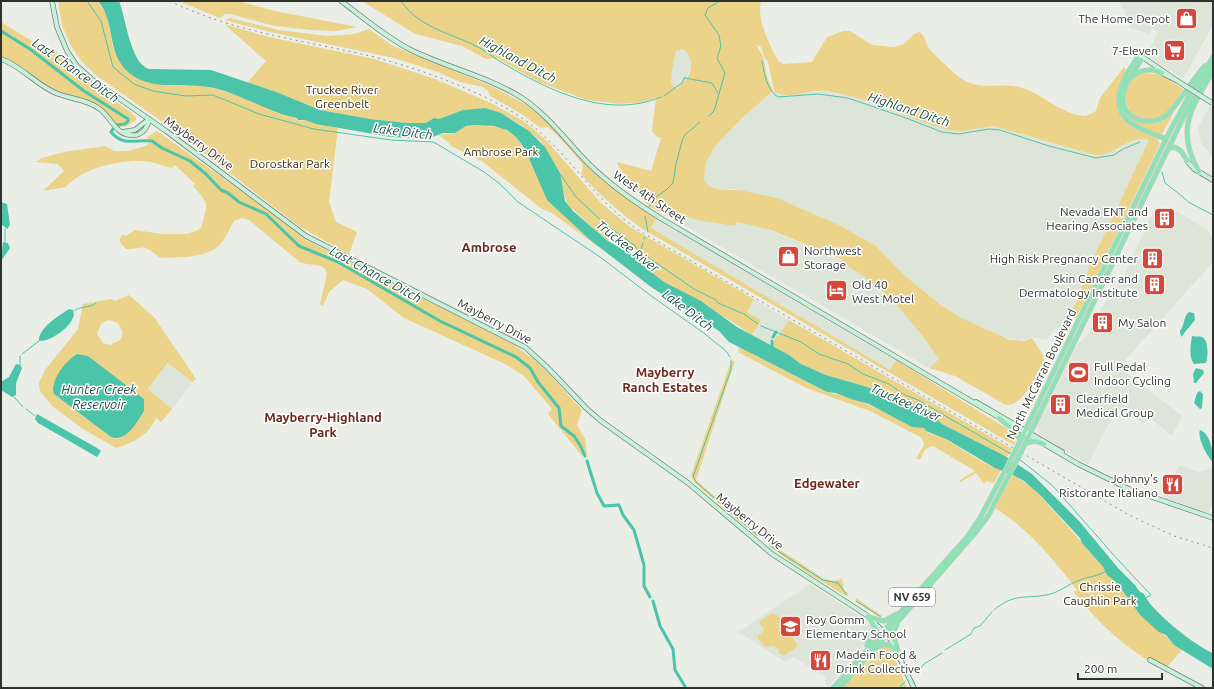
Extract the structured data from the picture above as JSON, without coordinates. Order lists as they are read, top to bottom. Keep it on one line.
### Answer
{"streets":{"main road":["Mayberry Drive","West 4th Street","North McCarran Boulevard","NV 659"]},"crossings":[["Mayberry Drive","NV 659"],["West 4th Street","North McCarran Boulevard"],["North McCarran Boulevard","NV 659"]],"districts":["Ambrose","Mayberry Ranch Estates","Mayberry-Highland Park","Edgewater"],"water":["Highland Ditch","Last Chance Ditch","Lake Ditch","Truckee River","Hunter Creek Reservoir"],"parks":["Truckee River Greenbelt","Ambrose Park","Dorostkar Park","Chrissie Caughlin Park"],"places":{"shop":["The Home Depot","Northwest Storage"],"supermarket":["7-Eleven"],"building":["Nevada ENT and Hearing Associates","High Risk Pregnancy Center","Skin Cancer and Dermatology Institute","My Salon","Clearfield Medical Group"],"hotel":["Old 40 West Motel"],"sports":["Full Pedal Indoor Cycling"],"restaurant":["Johnny's Ristorante Italiano","Madein Food & Drink Collective"],"school or university":["Roy Gomm Elementary School"]},"scale_bar":"200 m"}
